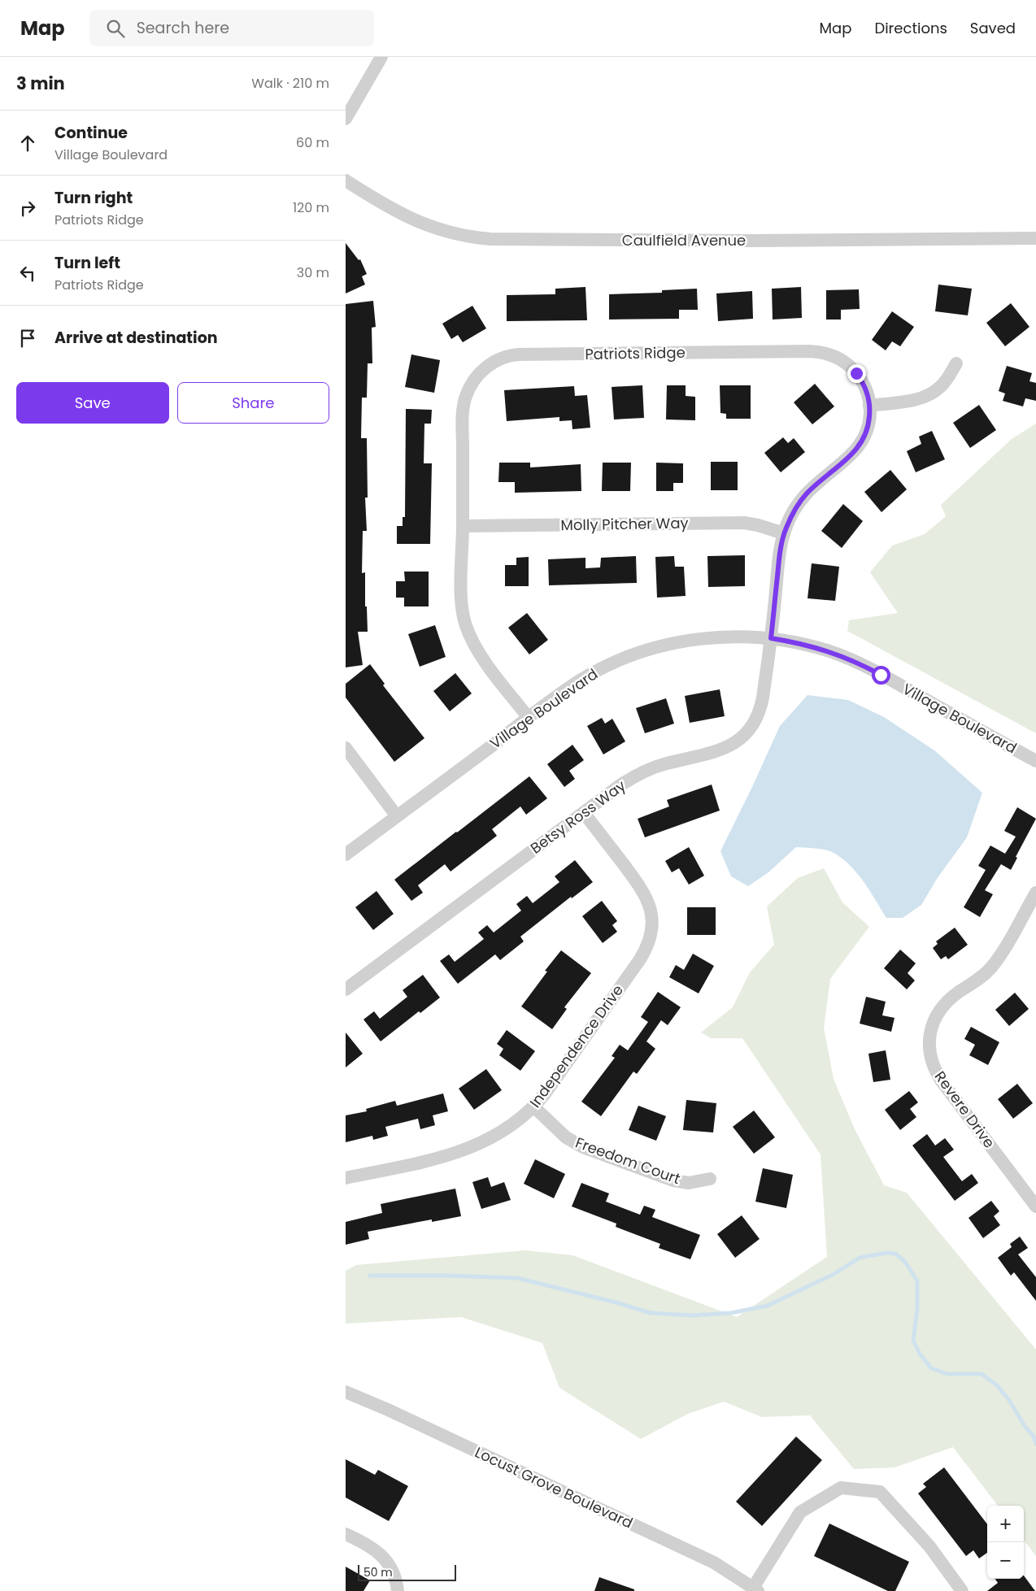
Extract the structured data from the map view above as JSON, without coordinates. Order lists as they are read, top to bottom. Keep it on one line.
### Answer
{"streets":{"street":["Caulfield Avenue","Patriots Ridge","Molly Pitcher Way","Village Boulevard","Betsy Ross Way","Independence Drive","Revere Drive","Freedom Court","Locust Grove Boulevard"]},"crossings":[["Patriots Ridge","Molly Pitcher Way"],["Patriots Ridge","Village Boulevard"],["Patriots Ridge","Betsy Ross Way"],["Village Boulevard","Betsy Ross Way"],["Betsy Ross Way","Independence Drive"],["Independence Drive","Freedom Court"]],"scale_bar":"50 m","page":{"header":"Map","search":"Search here","nav":["Map","Directions","Saved"],"heading":["3 min","Walk · 210 m"],"list":[["Continue","Village Boulevard","60 m"],["Turn right","Patriots Ridge","120 m"],["Turn left","Patriots Ridge","30 m"],"Arrive at destination"],"buttons":["Save","Share"],"map_buttons":["+","−"],"scale":"50 m"}}
